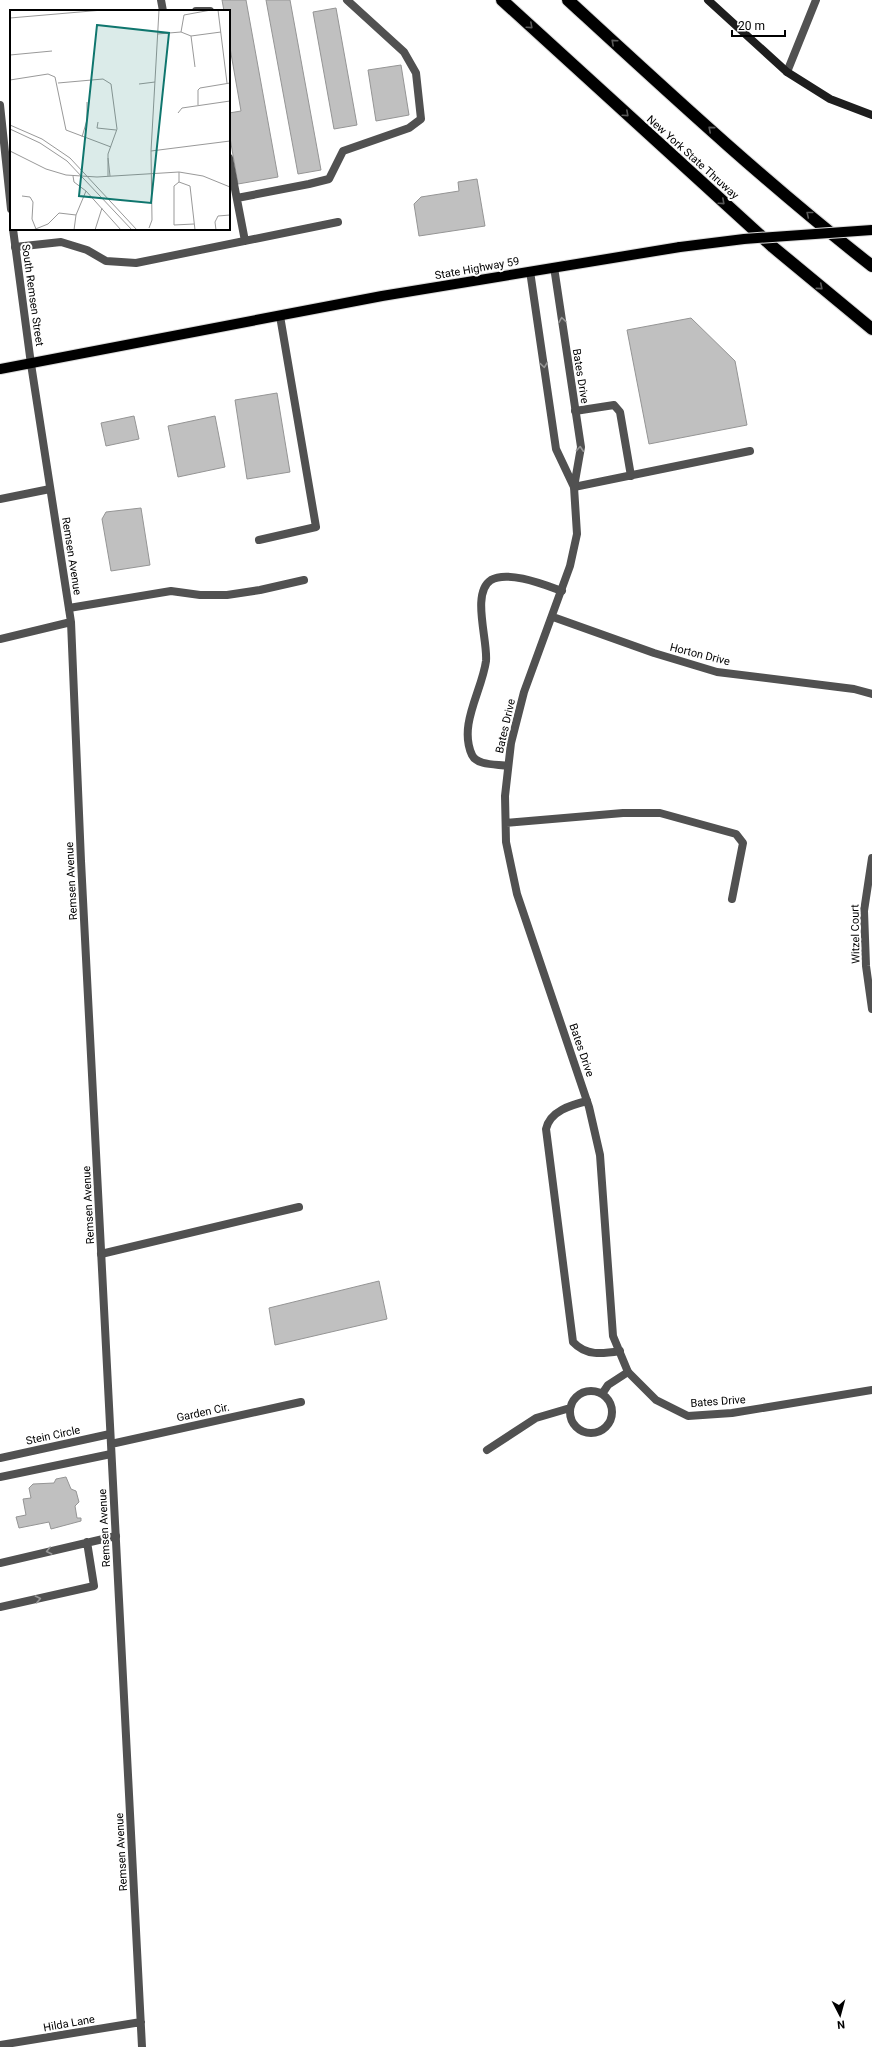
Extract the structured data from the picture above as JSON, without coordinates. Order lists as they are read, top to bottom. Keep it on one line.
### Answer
{"streets":{"highway":["New York State Thruway"],"main road":["State Highway 59"],"street":["South Remsen Street","Bates Drive","Remsen Avenue","Horton Drive","Witzel Court","Garden Cir.","Stein Circle","Hilda Lane"]},"crossings":[["State Highway 59","South Remsen Street"],["State Highway 59","Bates Drive"],["State Highway 59","Remsen Avenue"],["South Remsen Street","Remsen Avenue"],["Bates Drive","Horton Drive"],["Remsen Avenue","Garden Cir."],["Remsen Avenue","Stein Circle"],["Remsen Avenue","Hilda Lane"]],"scale_bar":"20 m","north":"bottom"}
